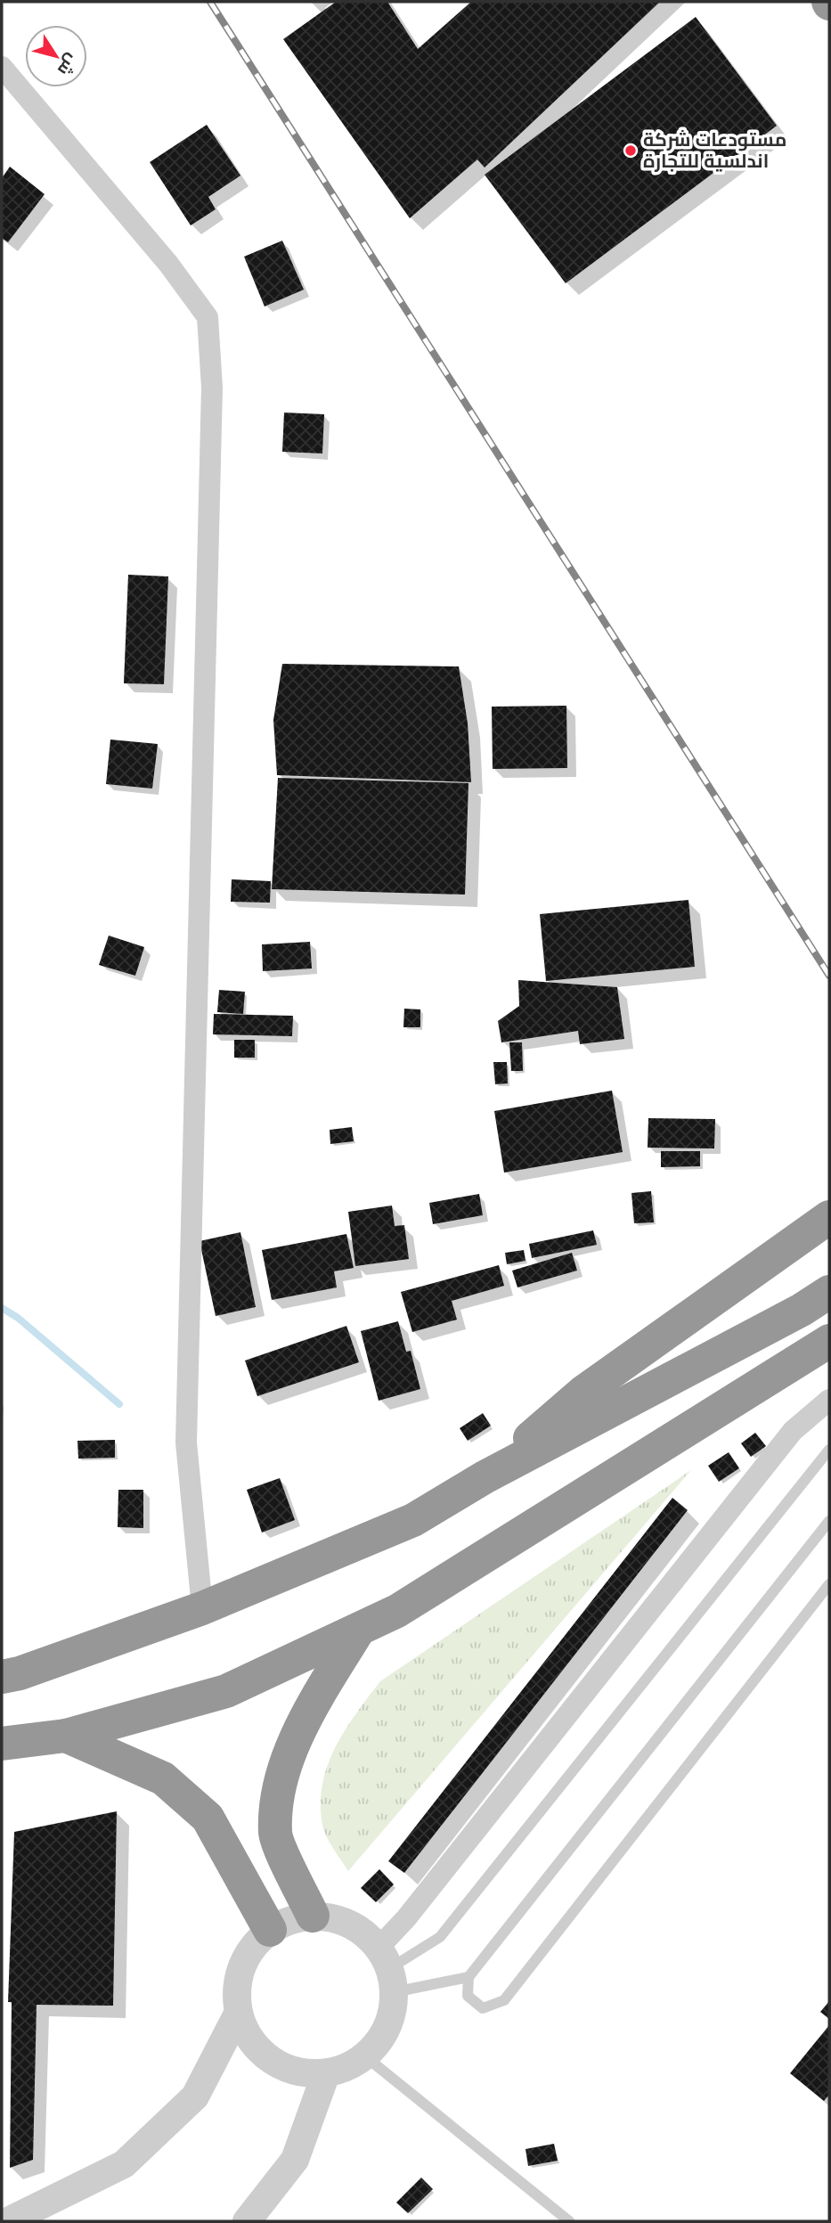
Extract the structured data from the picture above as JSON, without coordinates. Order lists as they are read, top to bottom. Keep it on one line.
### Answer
{"places":["مستودعات شركة اندلسية للتجارة"],"north":"bottom right"}
